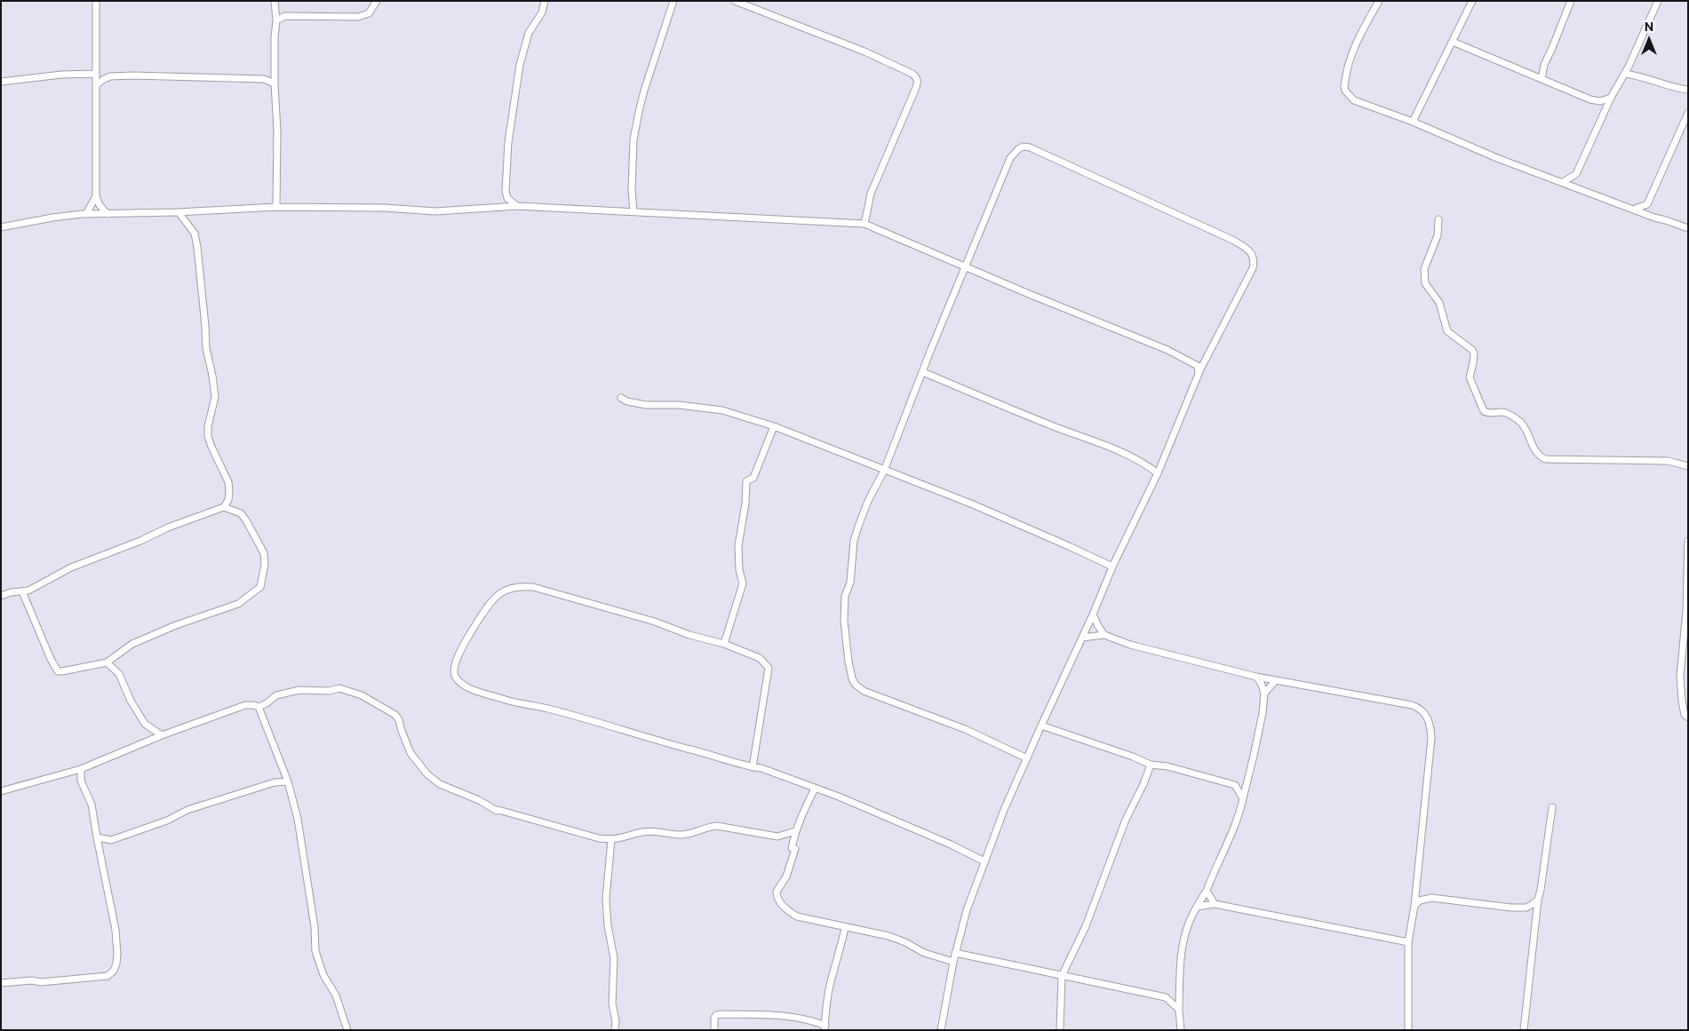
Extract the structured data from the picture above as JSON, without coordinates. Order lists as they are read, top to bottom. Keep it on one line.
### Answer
{"north":"top"}
